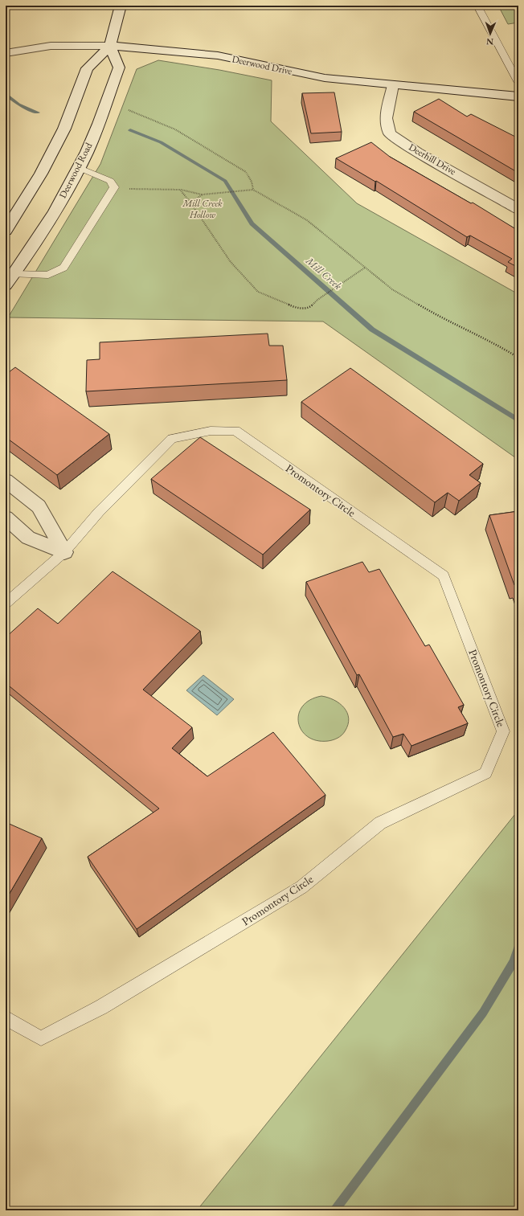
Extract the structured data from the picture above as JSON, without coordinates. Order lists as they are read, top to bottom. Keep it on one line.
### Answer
{"streets":{"street":["Deerwood Drive","Deerhill Drive","Deerwood Road"],"lane":["Promontory Circle"]},"crossings":[["Deerwood Drive","Deerhill Drive"],["Deerwood Drive","Deerwood Road"]],"water":["Mill Creek"],"parks":["Mill Creek Hollow"],"north":"bottom"}
